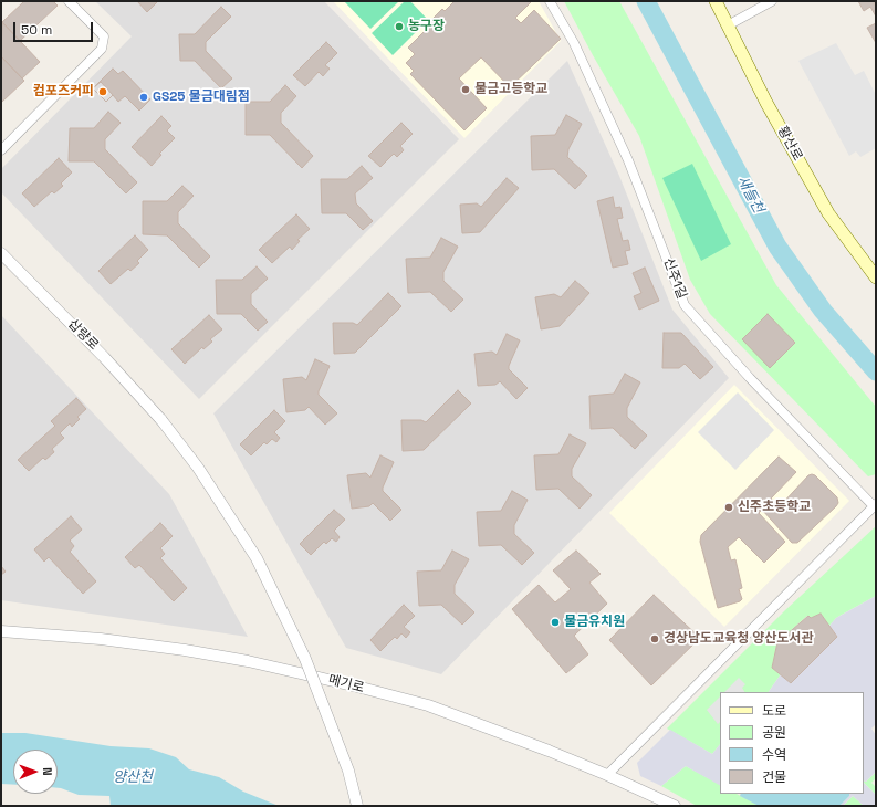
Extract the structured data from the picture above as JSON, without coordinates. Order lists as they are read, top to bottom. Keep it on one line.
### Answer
{"streets":{"main road":["황산로"],"street":["신주1길","삽량로","메기로"]},"water":["새들천","양산천"],"places":["농구장","물금고등학교","컴포즈커피","GS25 물금대림점","신주초등학교","물금유치원","경상남도교육청 양산도서관"],"legend":["도로","공원","수역","건물"],"scale_bar":"50 m","north":"right"}
